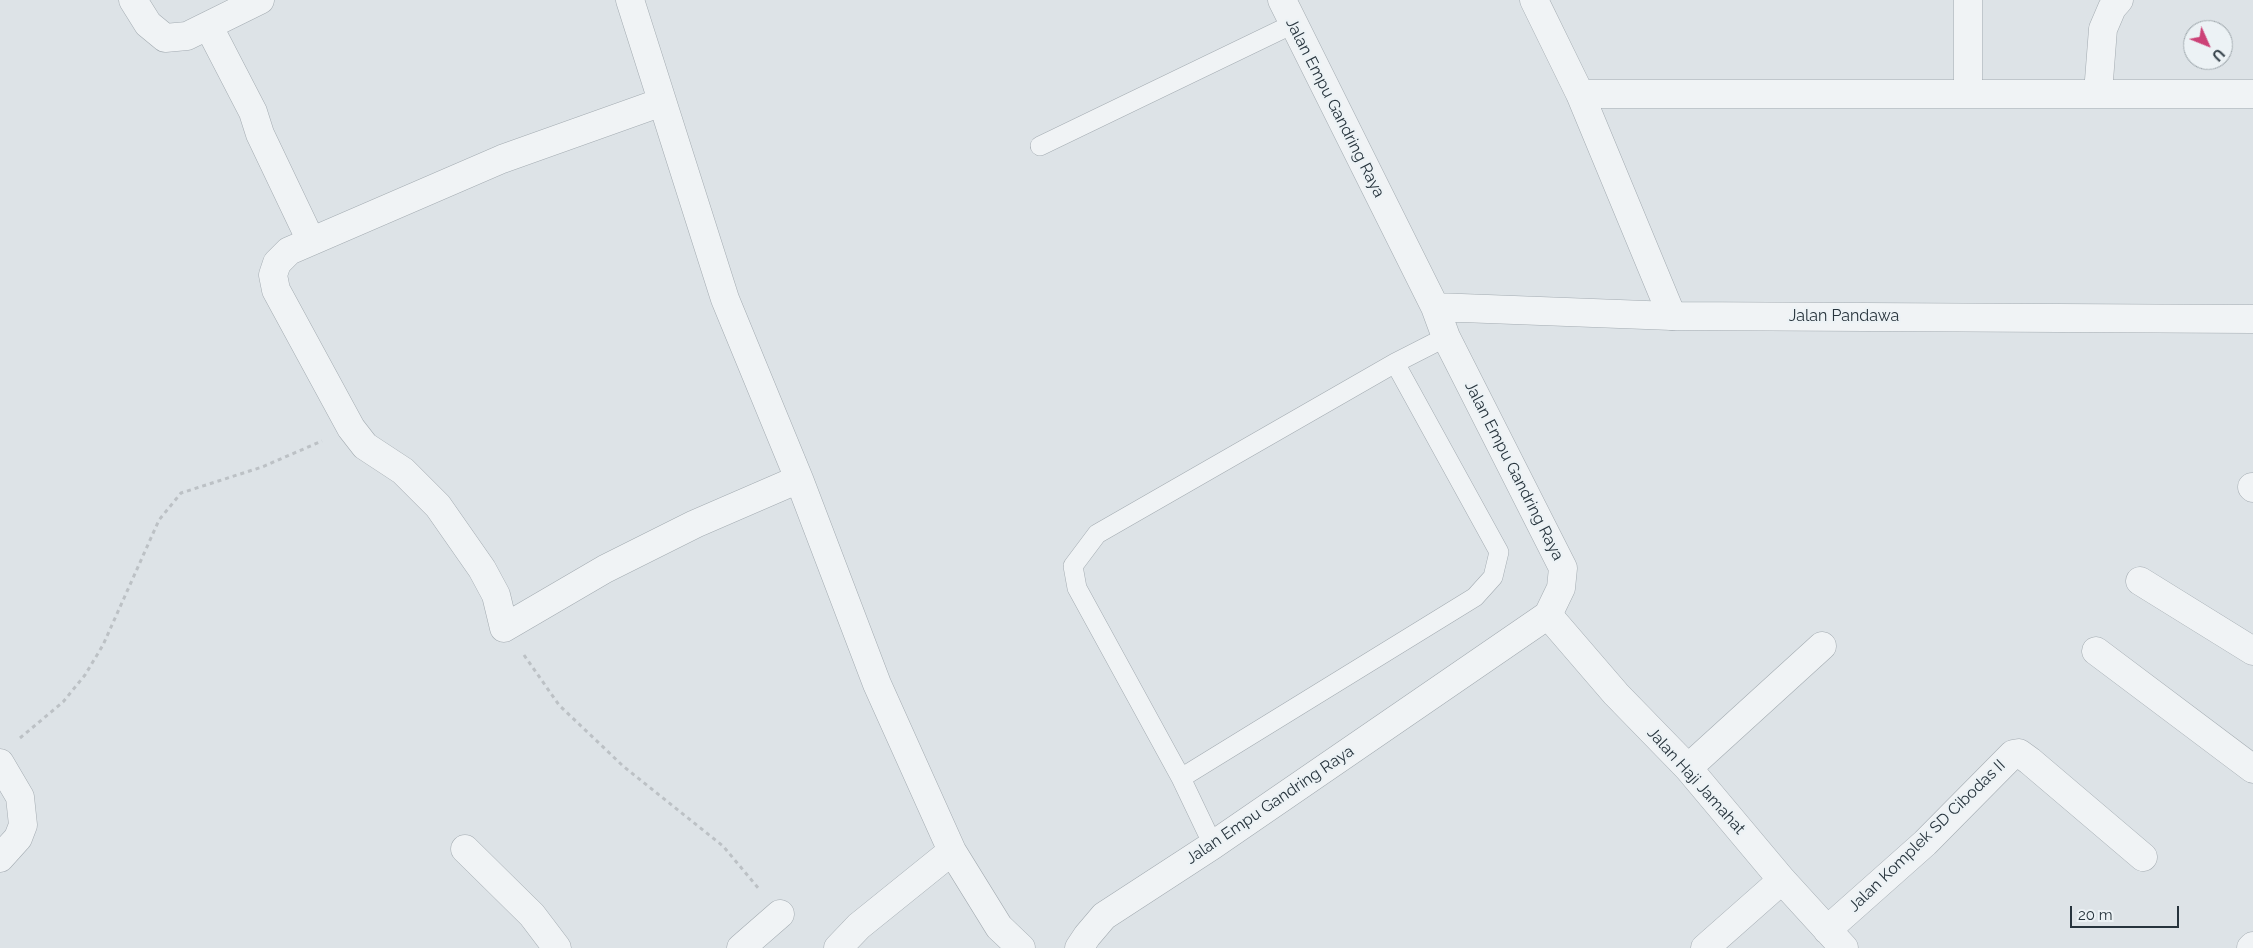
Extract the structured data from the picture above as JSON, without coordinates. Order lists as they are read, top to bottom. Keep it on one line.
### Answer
{"streets":{"street":["Jalan Empu Gandring Raya","Jalan Pandawa","Jalan Haji Jamahat","Jalan Komplek SD Cibodas II"]},"crossings":[["Jalan Empu Gandring Raya","Jalan Pandawa"],["Jalan Empu Gandring Raya","Jalan Haji Jamahat"],["Jalan Haji Jamahat","Jalan Komplek SD Cibodas II"]],"scale_bar":"20 m","north":"bottom right"}
